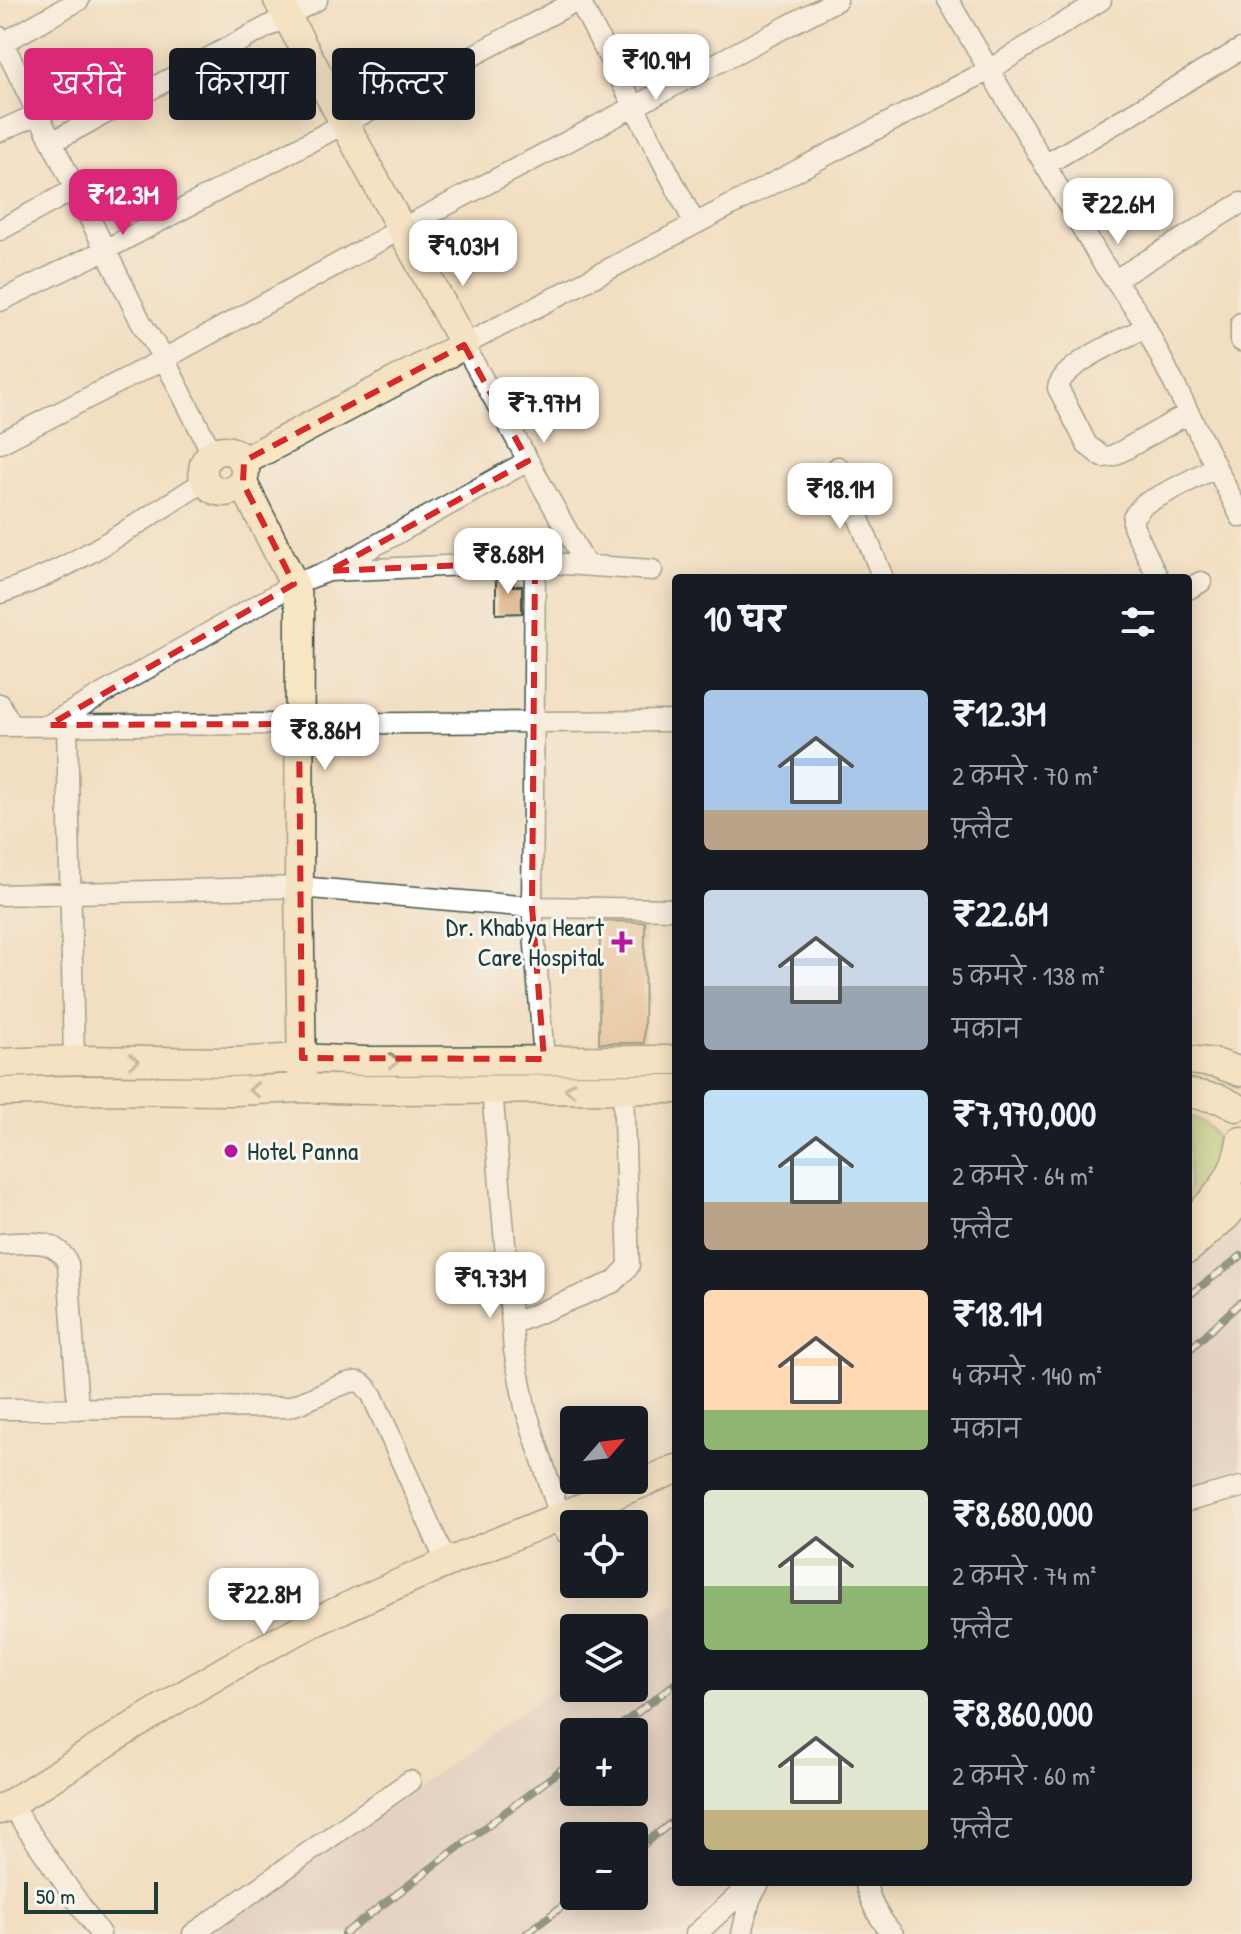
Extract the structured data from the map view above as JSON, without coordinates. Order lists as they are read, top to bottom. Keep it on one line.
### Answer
{"places":{"health":["Dr. Khabya Heart Care Hospital"],"other":["Hotel Panna"]},"scale_bar":"50 m","north":"top right","page":{"price":["₹10.9M","₹12.3M","₹22.6M","₹9.03M","₹7.97M","₹18.1M","₹8.68M","₹8.86M","₹9.73M","₹22.8M"],"chip":["खरीदें","किराया","फ़िल्टर"],"heading":"10 घर","list":[{"name":"₹12.3M","note":"2 कमरे · 70 m² · फ़्लैट"},{"name":"₹22.6M","note":"5 कमरे · 138 m² · मकान"},{"name":"₹7,970,000","note":"2 कमरे · 64 m² · फ़्लैट"},{"name":"₹18.1M","note":"4 कमरे · 140 m² · मकान"},{"name":"₹8,680,000","note":"2 कमरे · 74 m² · फ़्लैट"},{"name":"₹8,860,000","note":"2 कमरे · 60 m² · फ़्लैट"}],"map_buttons":["+","−"],"scale":"50 m"}}
